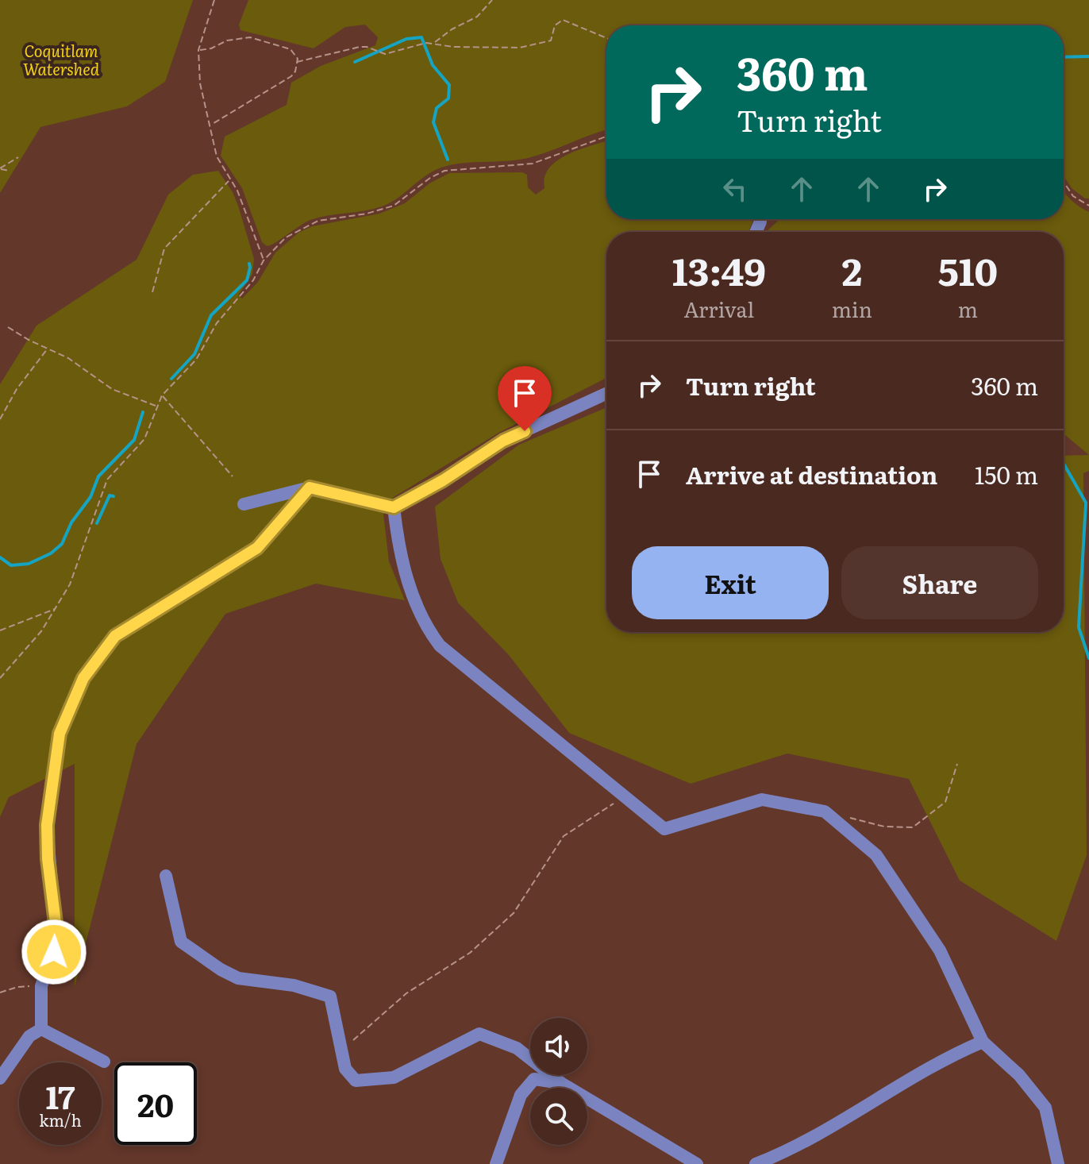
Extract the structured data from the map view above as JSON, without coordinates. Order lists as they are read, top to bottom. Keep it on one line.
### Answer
{"parks":["Coquitlam Watershed"],"page":{"turn":["360 m","Turn right"],"eta":["13:49","Arrival","2","min","510","m"],"list":[{"name":"Turn right","value":"360 m"},{"name":"Arrive at destination","value":"150 m"}],"buttons":["Exit","Share"],"speed":"17 km/h","limit":"20"}}
